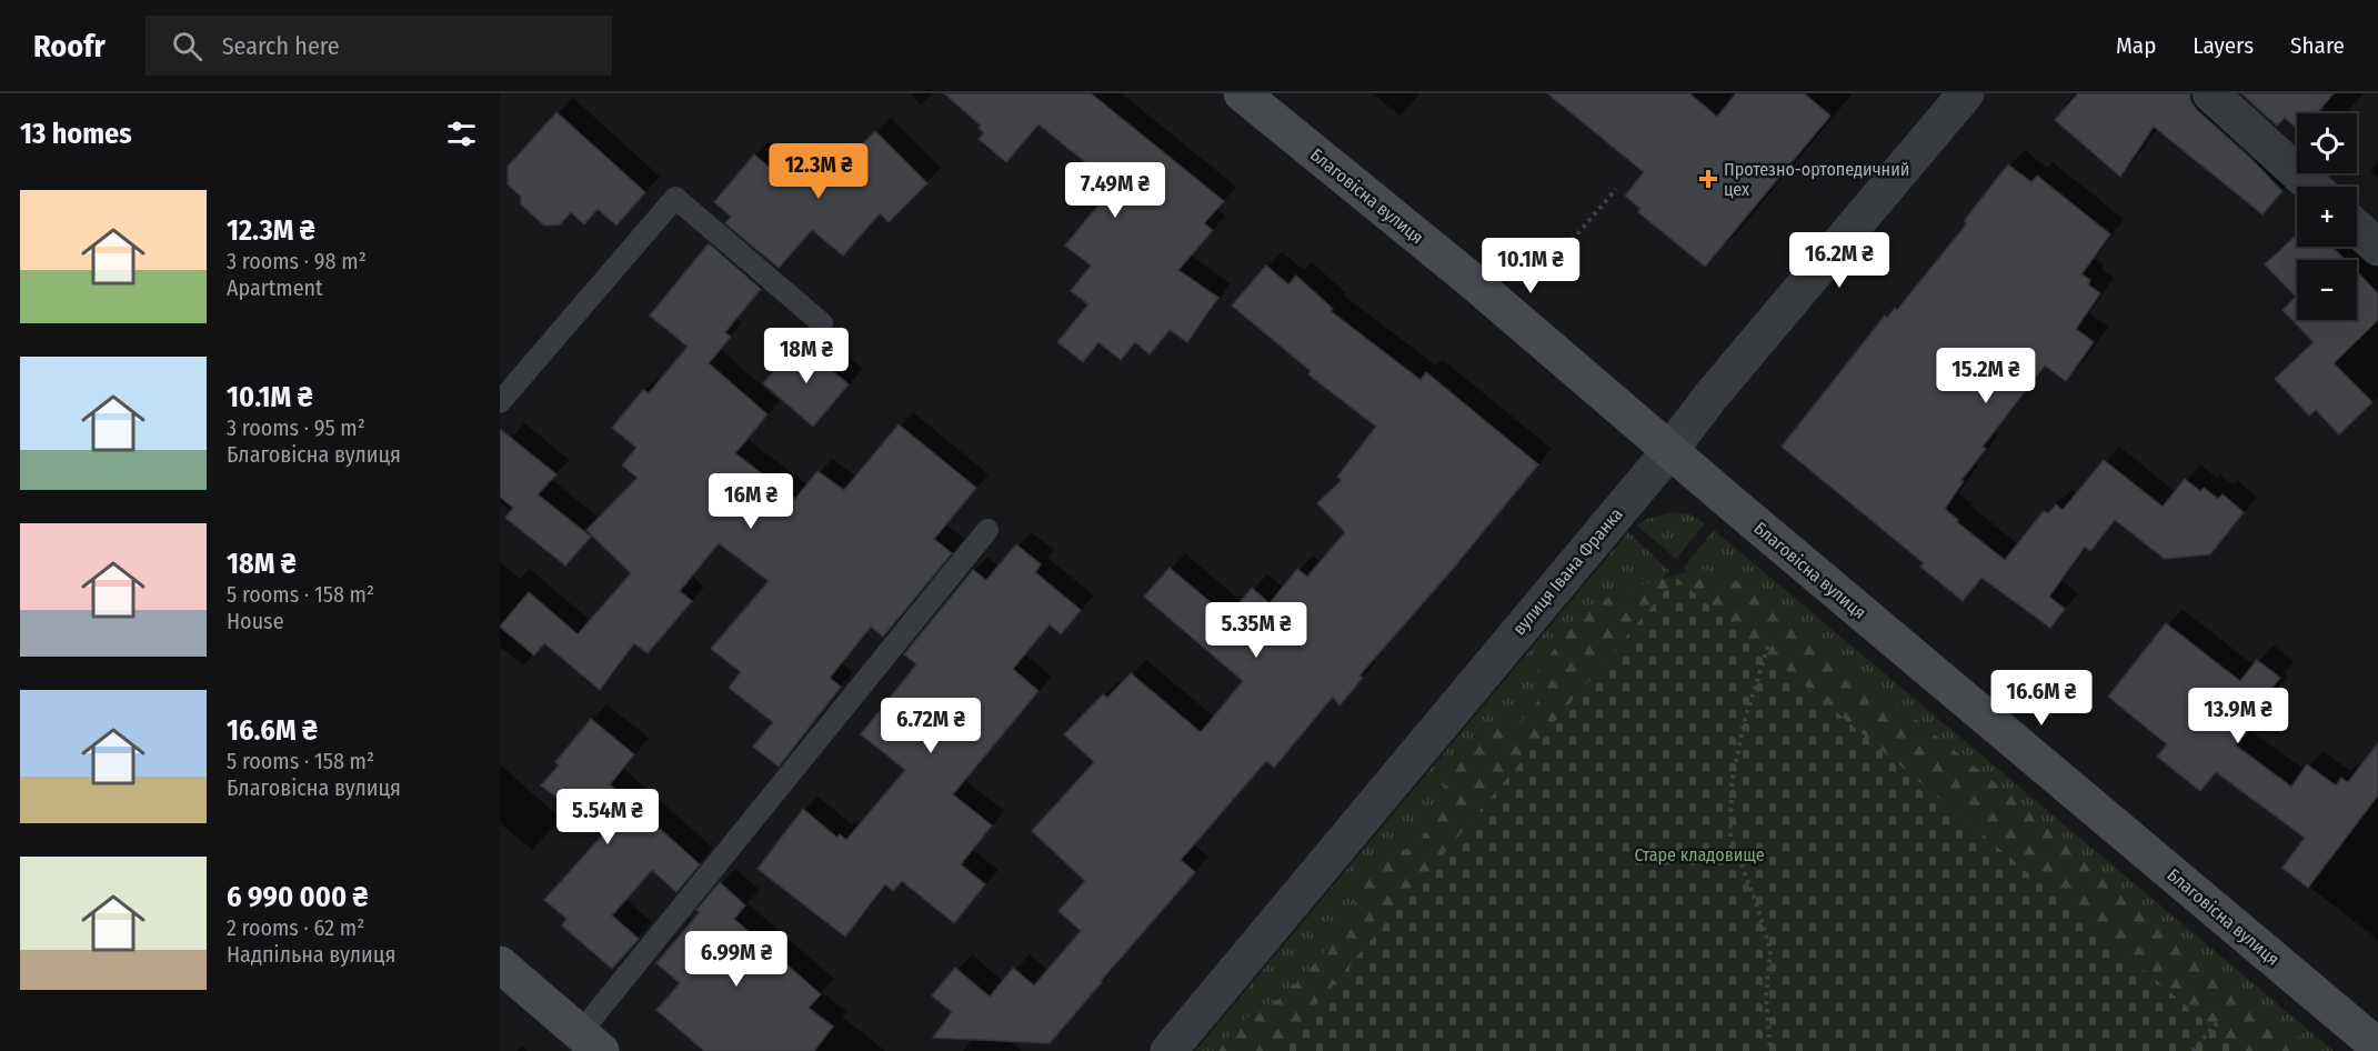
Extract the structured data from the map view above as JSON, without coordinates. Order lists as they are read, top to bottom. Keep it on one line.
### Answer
{"streets":{"main road":["Благовісна вулиця"],"street":["вулиця Івана Франка"]},"crossings":[["Благовісна вулиця","вулиця Івана Франка"]],"parks":["Старе кладовище"],"places":{"health":["Протезно-ортопедичний цех"]},"page":{"header":"Roofr","search":"Search here","nav":["Map","Layers","Share"],"heading":"13 homes","map_buttons":["+","−"],"price":["12.3M ₴","7.49M ₴","16.2M ₴","10.1M ₴","18M ₴","15.2M ₴","16M ₴","5.35M ₴","16.6M ₴","13.9M ₴","6.72M ₴","5.54M ₴","6.99M ₴"],"list":[{"name":"12.3M ₴","note":"3 rooms · 98 m² · Apartment"},{"name":"10.1M ₴","note":"3 rooms · 95 m² · Благовісна вулиця"},{"name":"18M ₴","note":"5 rooms · 158 m² · House"},{"name":"16.6M ₴","note":"5 rooms · 158 m² · Благовісна вулиця"},{"name":"6 990 000 ₴","note":"2 rooms · 62 m² · Надпільна вулиця"}]}}
